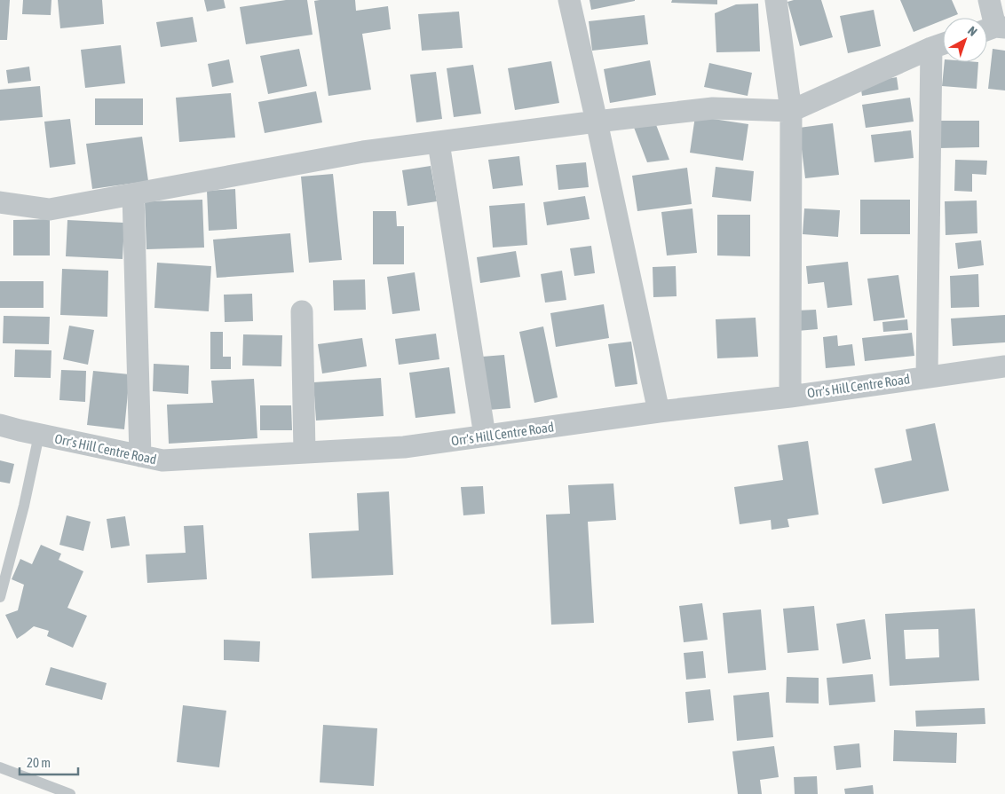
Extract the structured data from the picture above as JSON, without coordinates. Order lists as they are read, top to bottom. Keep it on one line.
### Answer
{"streets":{"street":["Orr's Hill Centre Road"]},"scale_bar":"20 m","north":"top right"}
